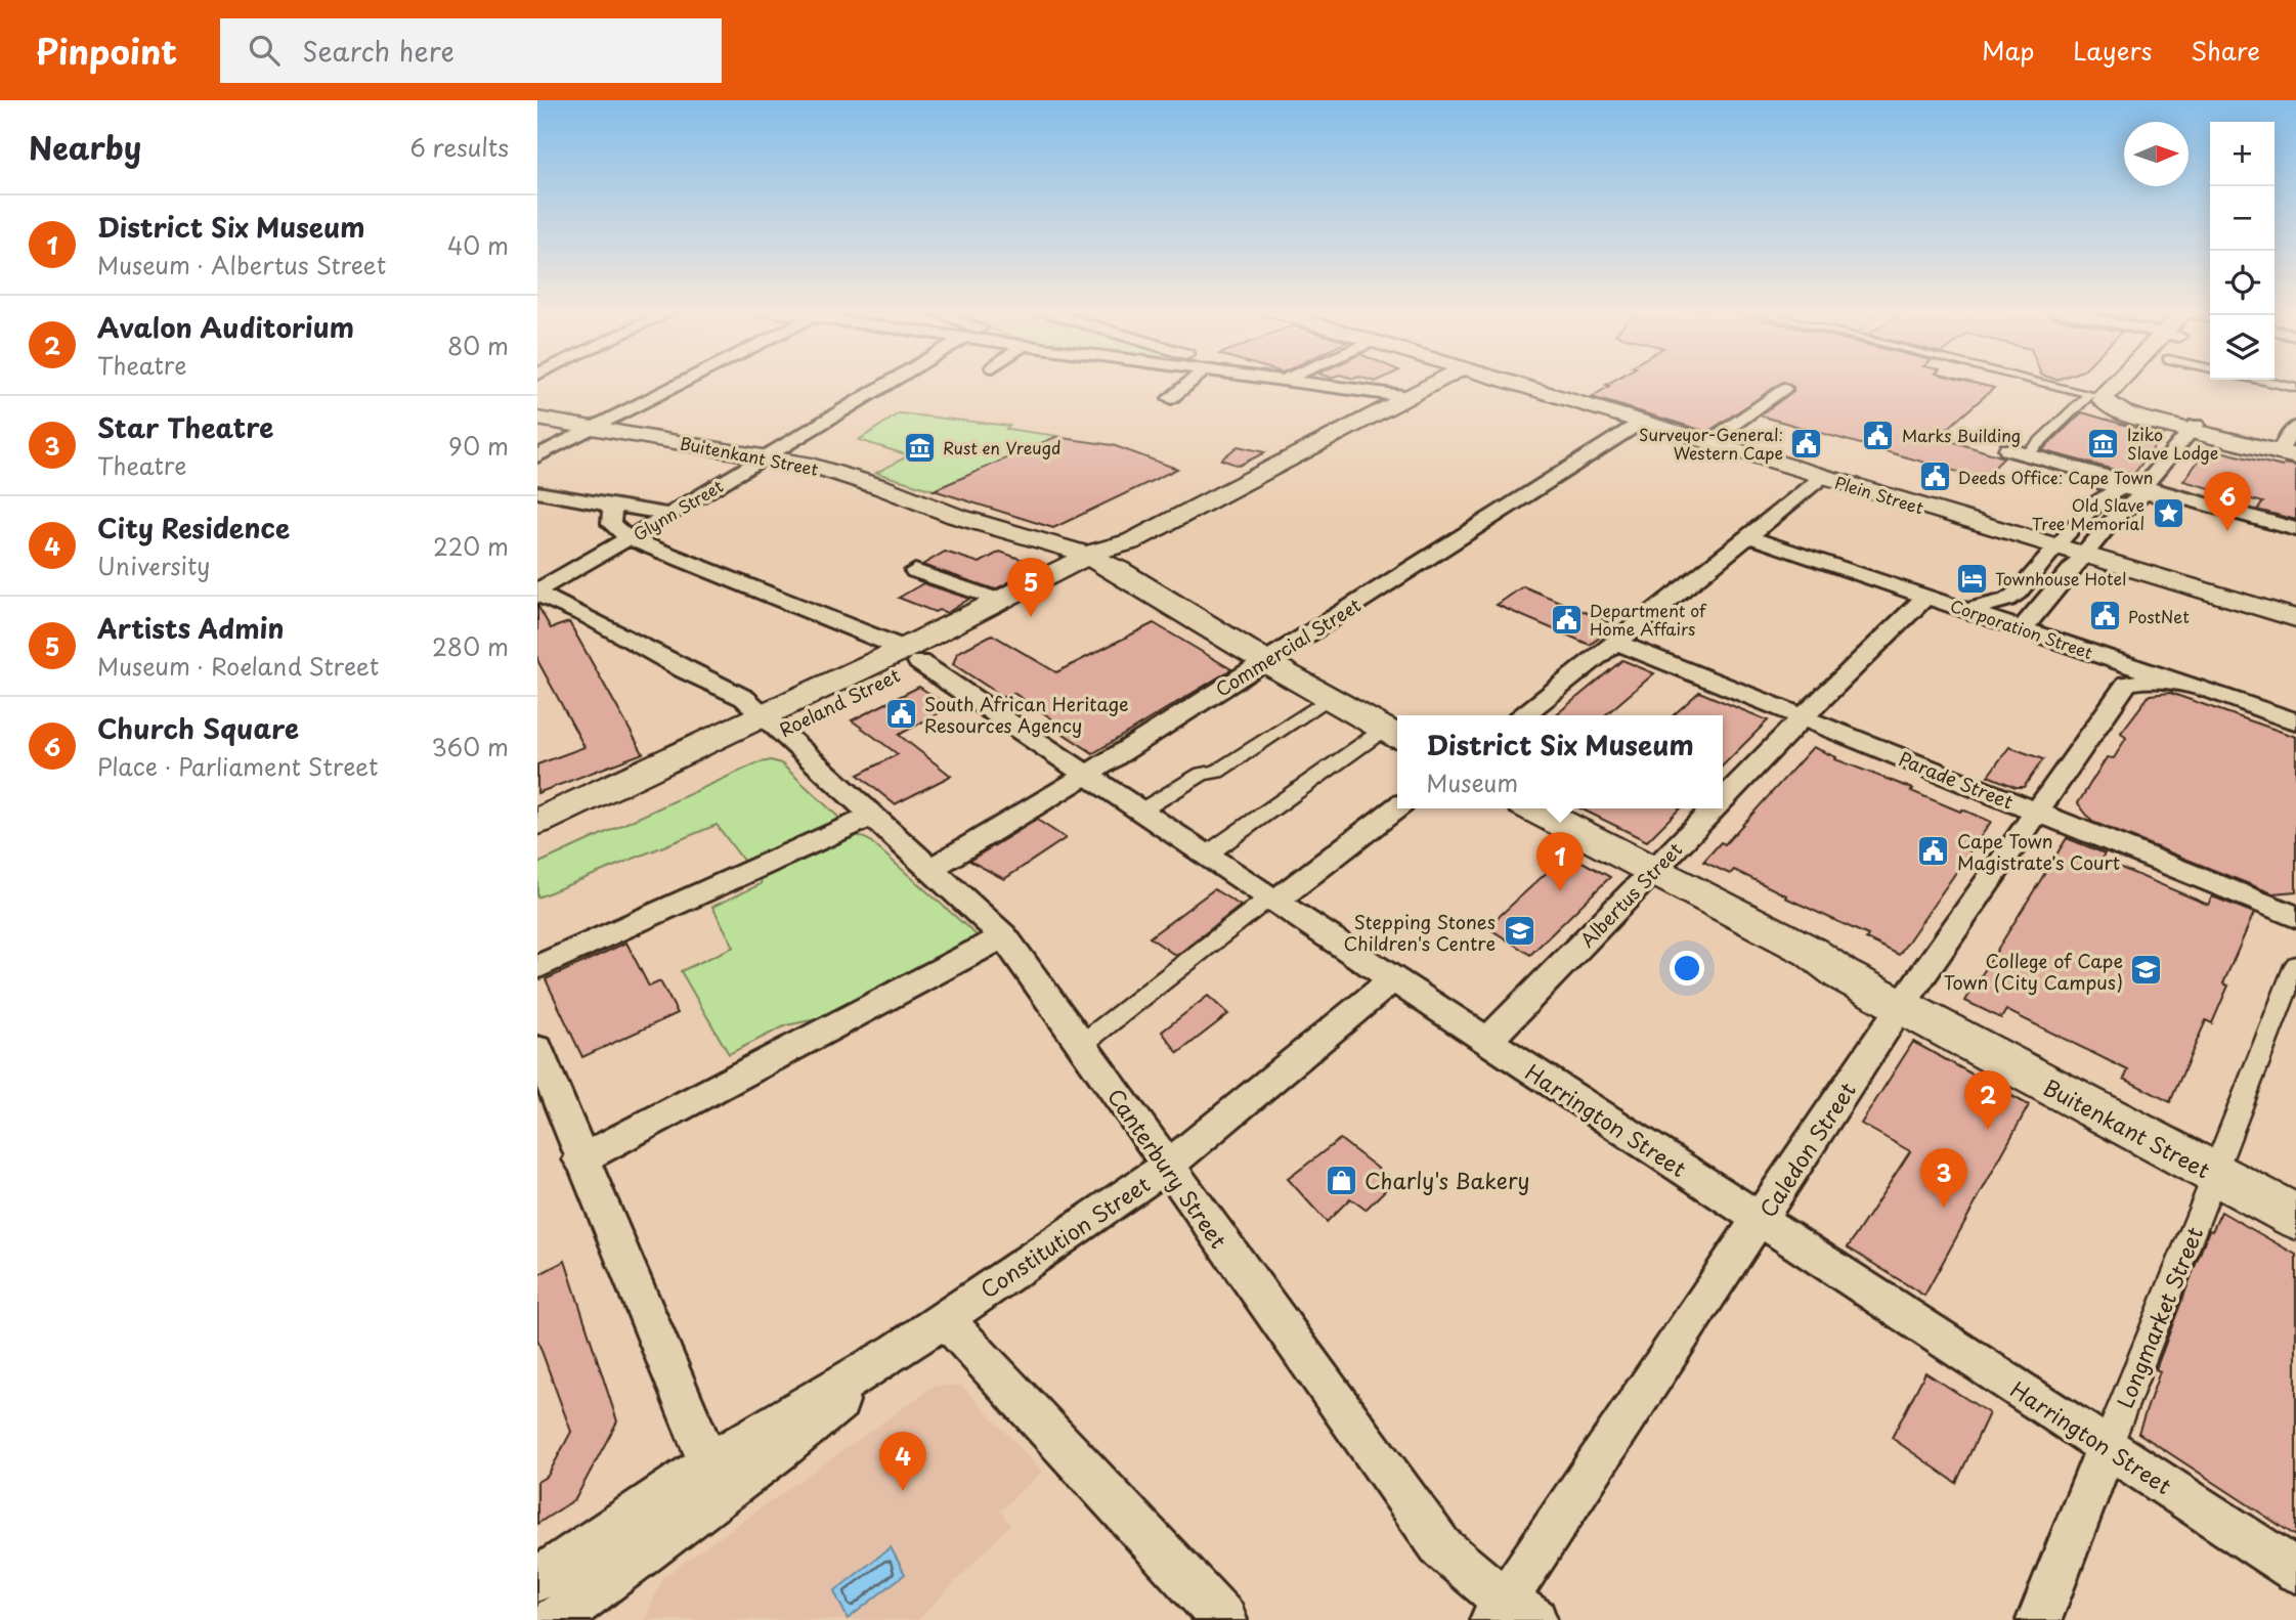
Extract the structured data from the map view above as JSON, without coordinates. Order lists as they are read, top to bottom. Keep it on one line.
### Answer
{"streets":{"main road":["Buitenkant Street","Roeland Street"],"street":["Plein Street","Glynn Street","Corporation Street","Commercial Street","Parade Street","Albertus Street","Harrington Street","Caledon Street","Canterbury Street","Constitution Street","Longmarket Street"]},"crossings":[["Buitenkant Street","Glynn Street"],["Buitenkant Street","Commercial Street"],["Buitenkant Street","Roeland Street"],["Buitenkant Street","Albertus Street"],["Buitenkant Street","Caledon Street"],["Buitenkant Street","Longmarket Street"],["Plein Street","Commercial Street"],["Glynn Street","Harrington Street"],["Glynn Street","Canterbury Street"],["Corporation Street","Albertus Street"],["Corporation Street","Caledon Street"],["Commercial Street","Harrington Street"],["Commercial Street","Canterbury Street"],["Roeland Street","Harrington Street"],["Roeland Street","Canterbury Street"],["Parade Street","Albertus Street"],["Parade Street","Caledon Street"],["Albertus Street","Harrington Street"],["Harrington Street","Caledon Street"],["Harrington Street","Constitution Street"],["Harrington Street","Longmarket Street"],["Caledon Street","Canterbury Street"],["Canterbury Street","Constitution Street"]],"places":{"public building":["Marks Building","Surveyor-General: Western Cape","Deeds Office: Cape Town","PostNet","Department of Home Affairs","South African Heritage Resources Agency","Cape Town Magistrate's Court"],"museum":["Iziko Slave Lodge","Rust en Vreugd"],"place":["Old Slave Tree Memorial"],"hotel":["Townhouse Hotel"],"school or university":["Stepping Stones Children's Centre","College of Cape Town (City Campus)"],"shop":["Charly's Bakery"]},"north":"right","page":{"header":"Pinpoint","search":"Search here","nav":["Map","Layers","Share"],"heading":["Nearby","6 results"],"map_buttons":["+","−"],"list":[{"mark":"1","name":"District Six Museum","note":"Museum · Albertus Street","value":"40 m"},{"mark":"2","name":"Avalon Auditorium","note":"Theatre","value":"80 m"},{"mark":"3","name":"Star Theatre","note":"Theatre","value":"90 m"},{"mark":"4","name":"City Residence","note":"University","value":"220 m"},{"mark":"5","name":"Artists Admin","note":"Museum · Roeland Street","value":"280 m"},{"mark":"6","name":"Church Square","note":"Place · Parliament Street","value":"360 m"}],"pins":["6","5","1","2","3","4"],"popup":["District Six Museum","Museum"]}}
